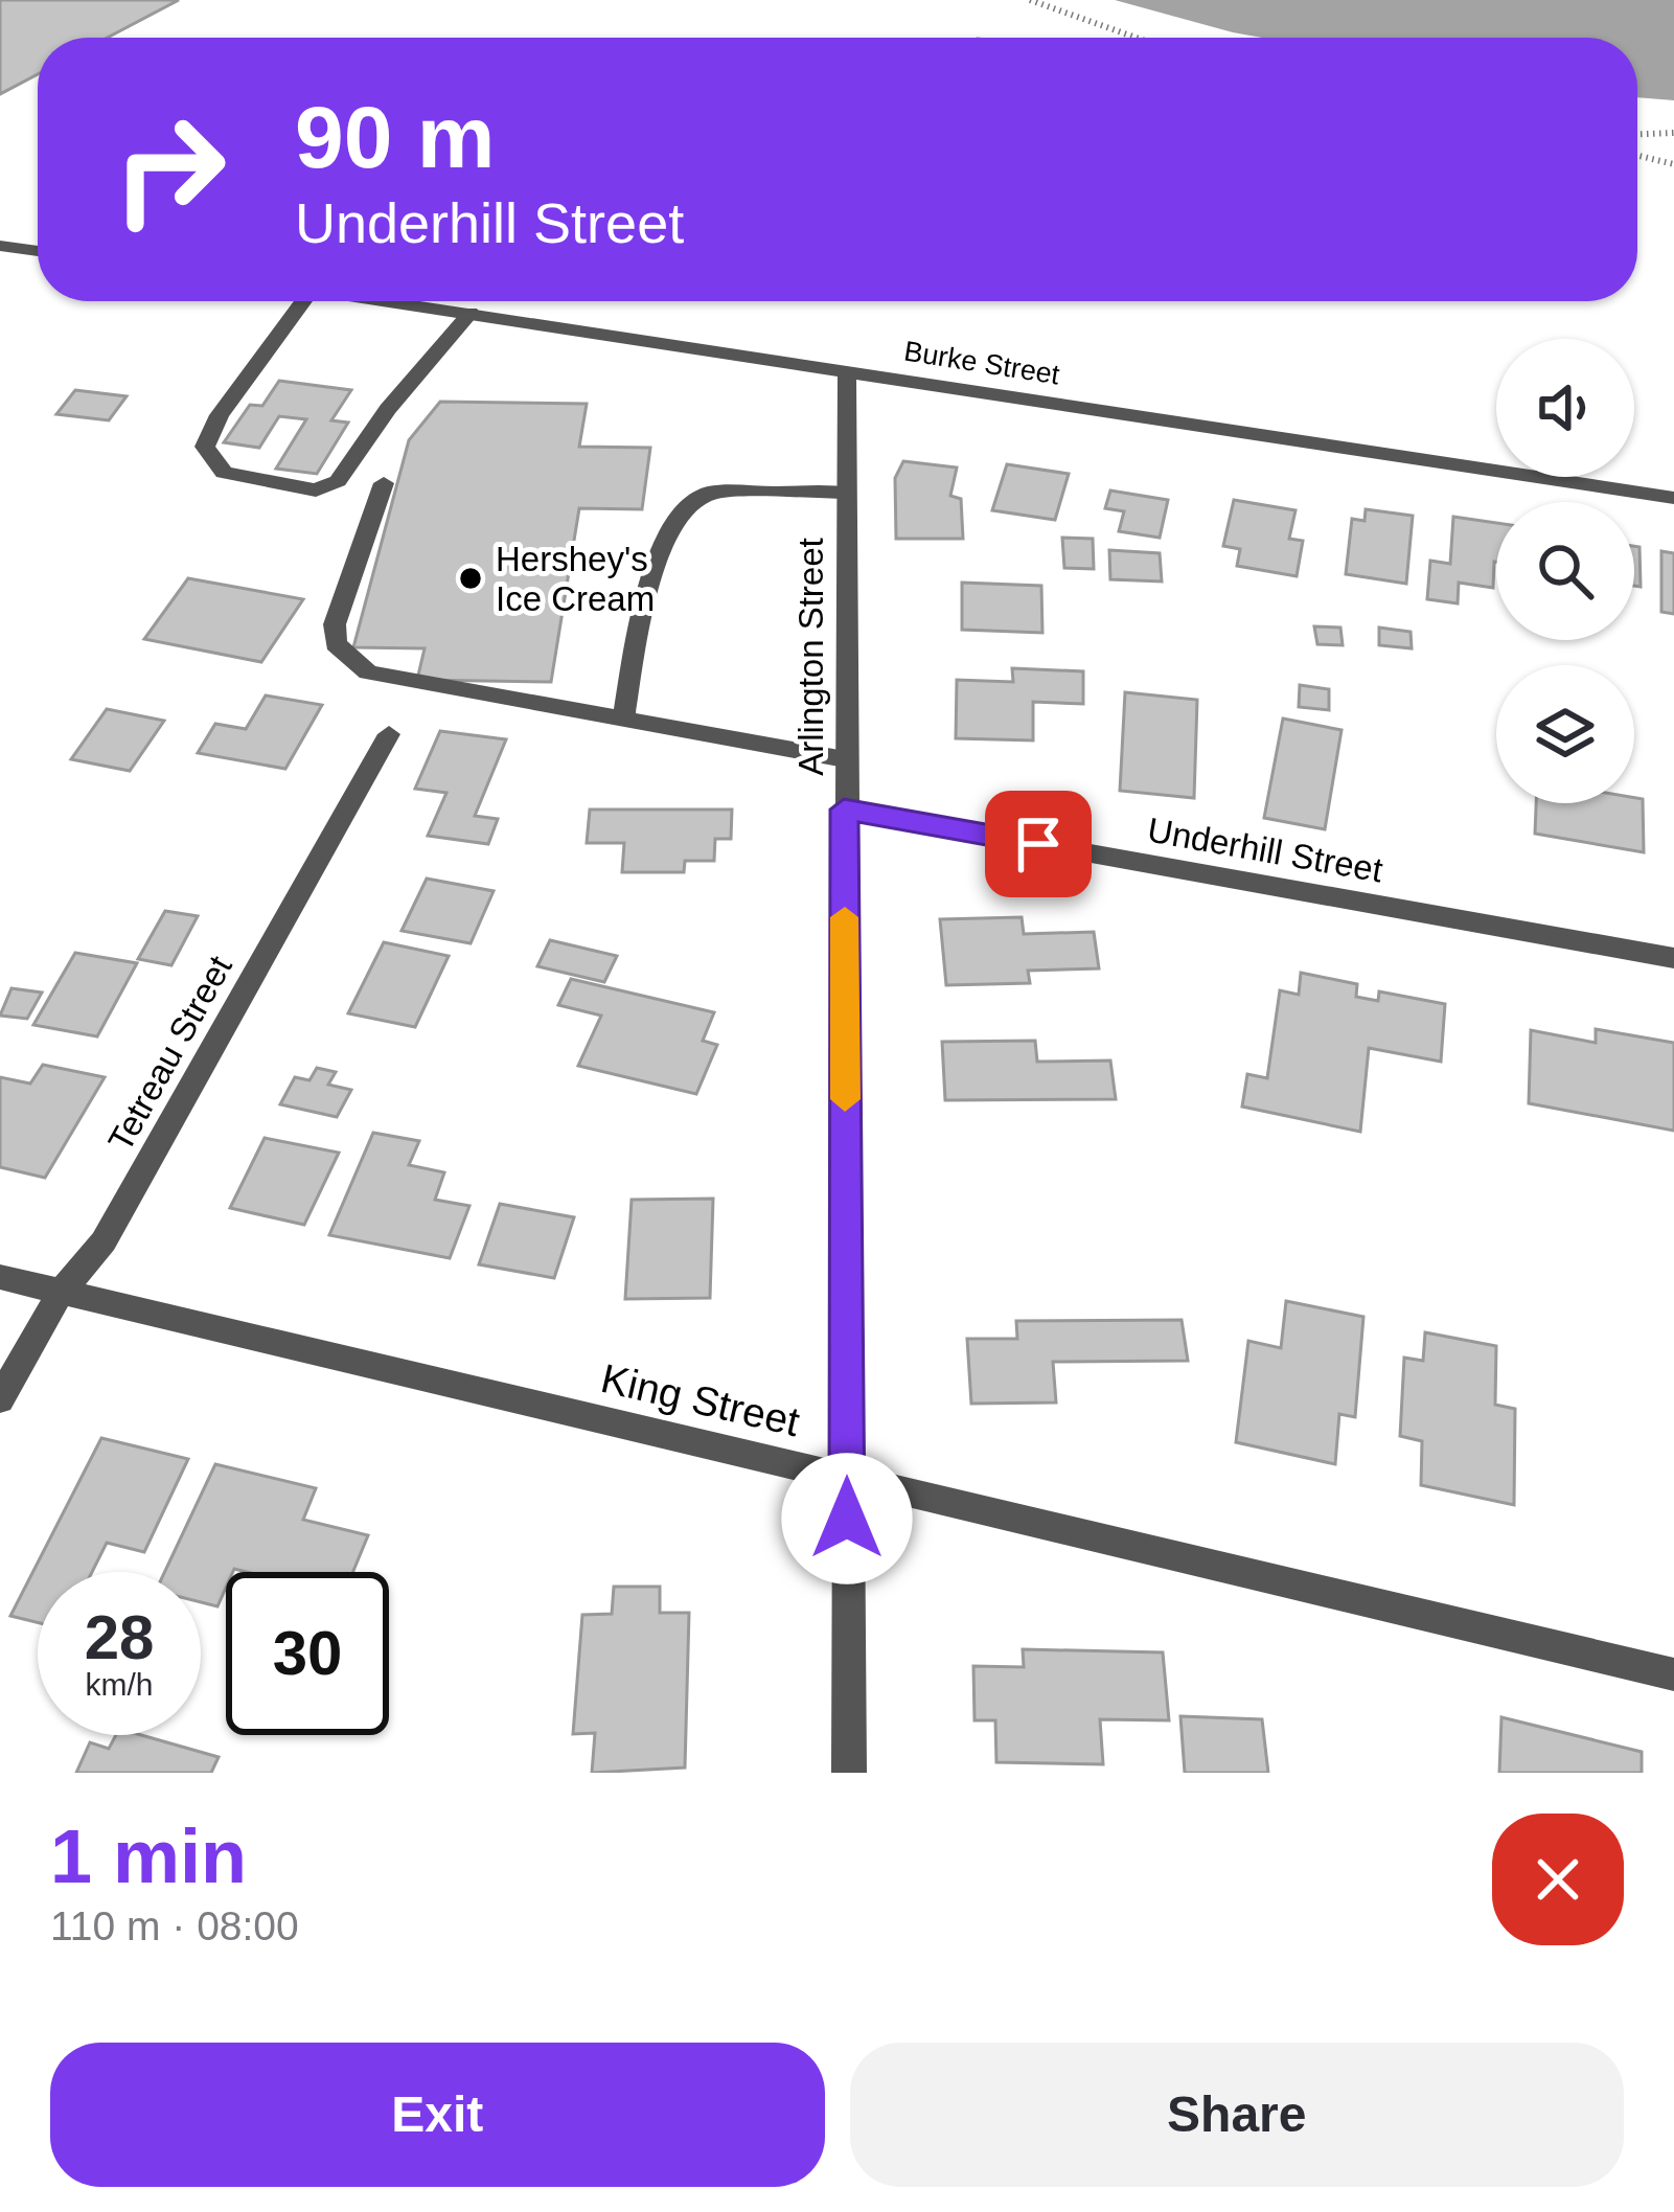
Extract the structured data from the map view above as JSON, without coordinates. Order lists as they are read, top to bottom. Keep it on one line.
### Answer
{"streets":{"street":["Burke Street","Arlington Street","Underhill Street","Tetreau Street","King Street"]},"crossings":[["Burke Street","Arlington Street"],["Arlington Street","Underhill Street"],["Arlington Street","King Street"],["Tetreau Street","King Street"]],"places":["Hershey's Ice Cream"],"page":{"turn":["90 m","Underhill Street"],"speed":"28 km/h","limit":"30","heading":["1 min","110 m · 08:00"],"buttons":["Exit","Share"]}}
